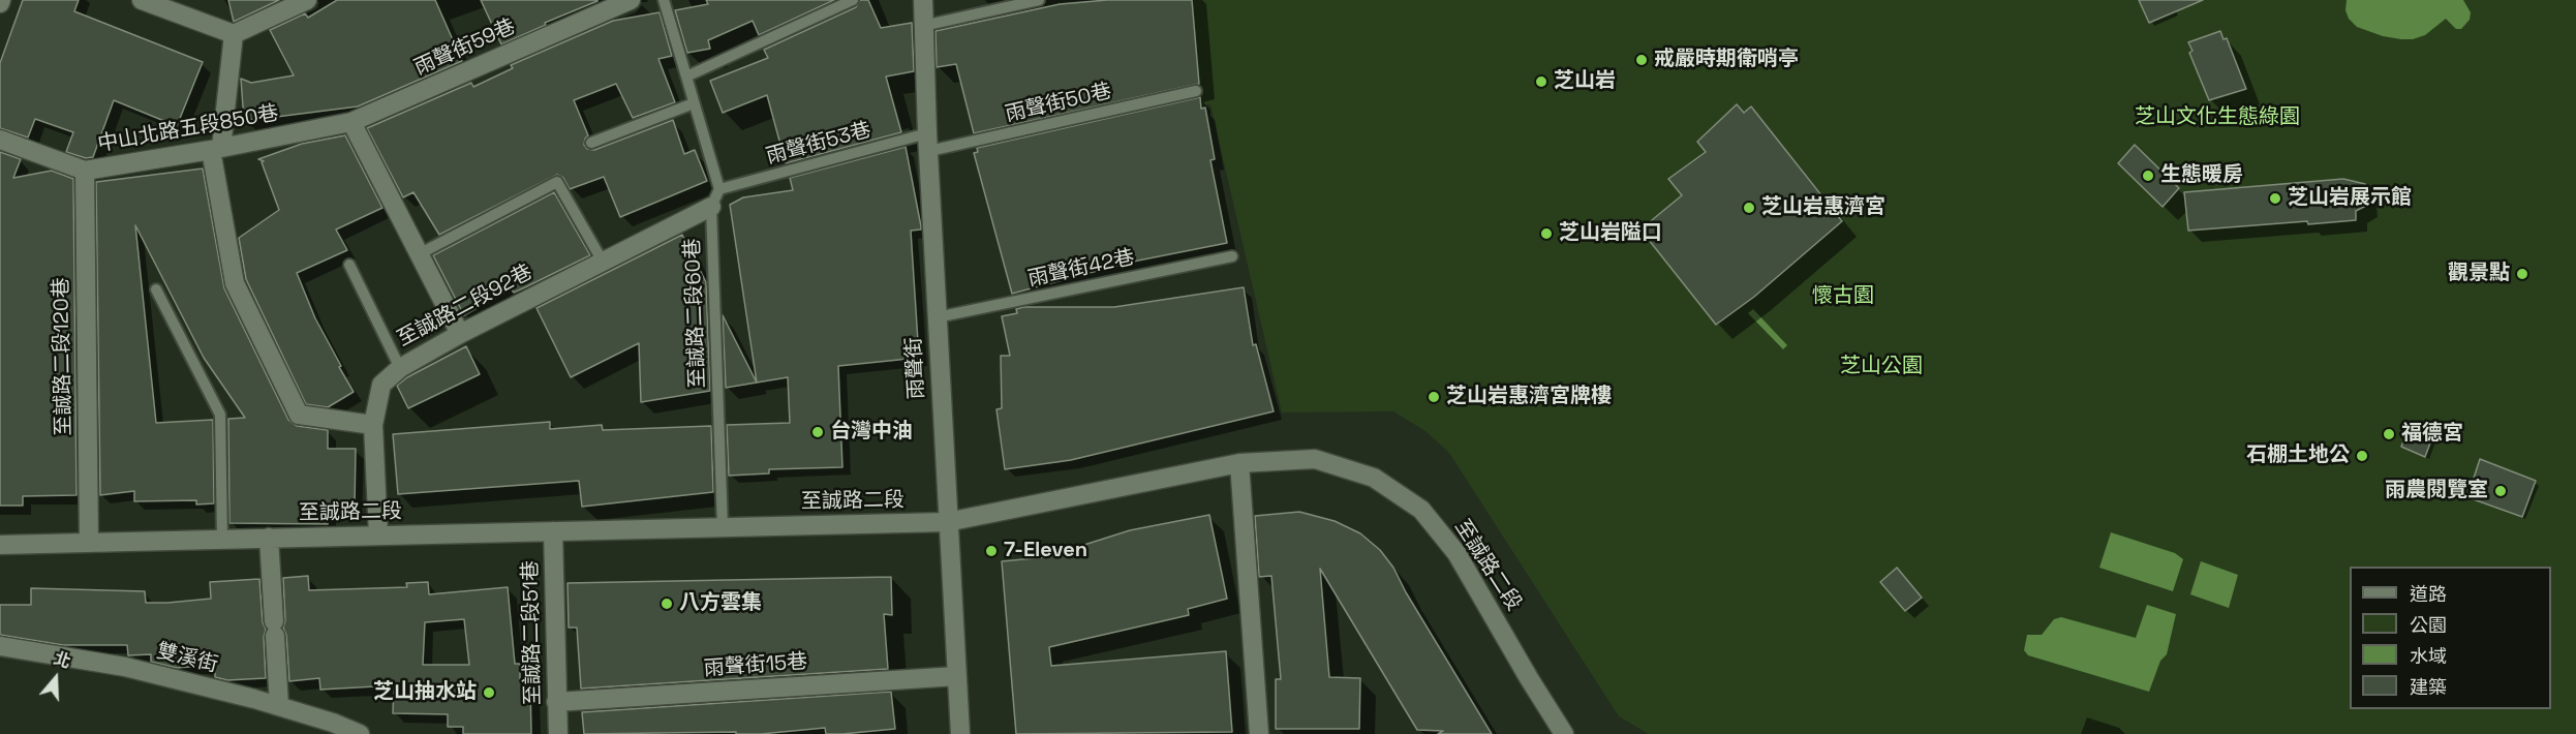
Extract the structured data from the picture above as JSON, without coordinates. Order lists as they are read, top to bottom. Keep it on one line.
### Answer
{"streets":{"street":["雨聲街59巷","中山北路五段850巷","至誠路二段92巷","至誠路二段120巷","雨聲街","至誠路二段","至誠路二段51巷","雙溪街","雨聲街15巷"],"lane":["雨聲街50巷","雨聲街53巷","雨聲街42巷","至誠路二段60巷"]},"crossings":[["雨聲街59巷","中山北路五段850巷"],["雨聲街50巷","雨聲街53巷"],["雨聲街50巷","雨聲街"],["中山北路五段850巷","至誠路二段120巷"],["雨聲街53巷","至誠路二段60巷"],["雨聲街53巷","雨聲街"],["雨聲街42巷","雨聲街"],["至誠路二段92巷","至誠路二段60巷"],["至誠路二段92巷","至誠路二段"],["至誠路二段60巷","至誠路二段"],["至誠路二段120巷","至誠路二段"],["雨聲街","至誠路二段"],["雨聲街","雨聲街15巷"],["至誠路二段","至誠路二段51巷"],["至誠路二段51巷","雨聲街15巷"]],"parks":["芝山文化生態綠園","懷古園","芝山公園"],"places":["戒嚴時期衛哨亭","芝山岩","生態暖房","芝山岩展示館","芝山岩惠濟宮","芝山岩隘口","觀景點","芝山岩惠濟宮牌樓","台灣中油","福德宮","石棚土地公","雨農閱覽室","7-Eleven","八方雲集","芝山抽水站"],"legend":["道路","公園","水域","建築"],"north":"top"}
